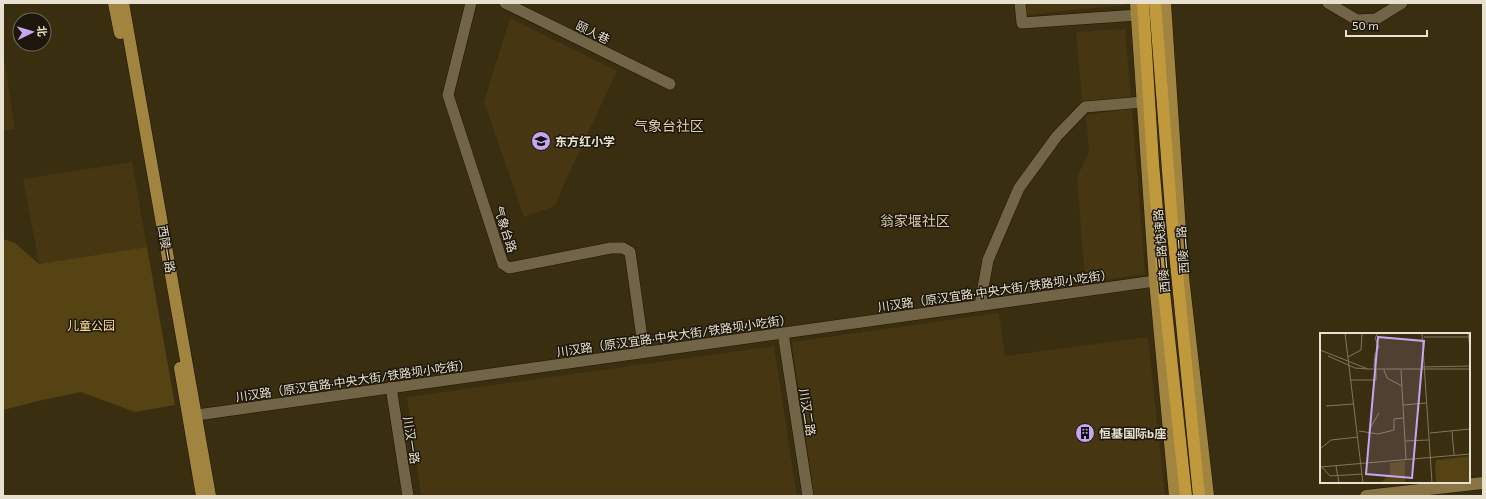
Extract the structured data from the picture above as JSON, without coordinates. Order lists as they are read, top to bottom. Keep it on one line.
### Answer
{"streets":{"highway":["西陵二路快速路"],"main road":["西陵一路","西陵二路"],"street":["颐人巷","气象台路","川汉路（原汉宜路·中央大街/铁路坝小吃街）","川汉二路","川汉一路"]},"crossings":[["气象台路","川汉路（原汉宜路·中央大街/铁路坝小吃街）"],["西陵一路","川汉路（原汉宜路·中央大街/铁路坝小吃街）"],["川汉路（原汉宜路·中央大街/铁路坝小吃街）","川汉二路"],["川汉路（原汉宜路·中央大街/铁路坝小吃街）","川汉一路"]],"districts":["气象台社区","翁家堰社区"],"parks":["儿童公园"],"places":{"school or university":["东方红小学"],"building":["恒基国际b座"]},"scale_bar":"50 m","north":"right"}
